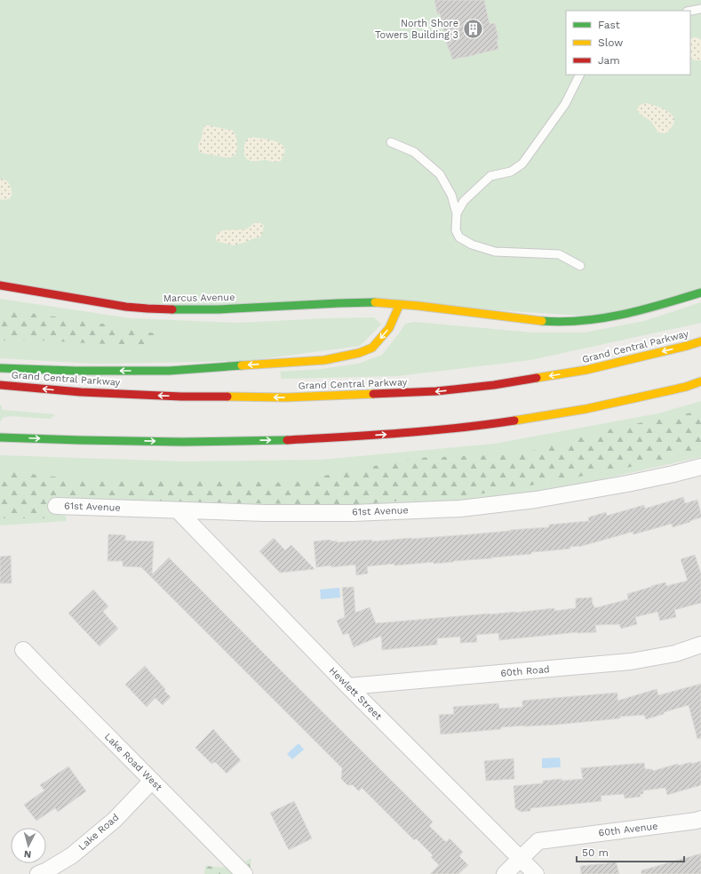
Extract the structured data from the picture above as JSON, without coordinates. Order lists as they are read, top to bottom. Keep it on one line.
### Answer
{"streets":{"main road":["Marcus Avenue","Grand Central Parkway"],"street":["61st Avenue","60th Road","Hewlett Street","Lake Road West","60th Avenue","Lake Road"]},"crossings":[["61st Avenue","Hewlett Street"],["60th Road","Hewlett Street"],["Hewlett Street","60th Avenue"],["Lake Road West","Lake Road"]],"places":{"building":["North Shore Towers Building 3"]},"legend":["Fast","Slow","Jam"],"scale_bar":"50 m","north":"bottom"}
